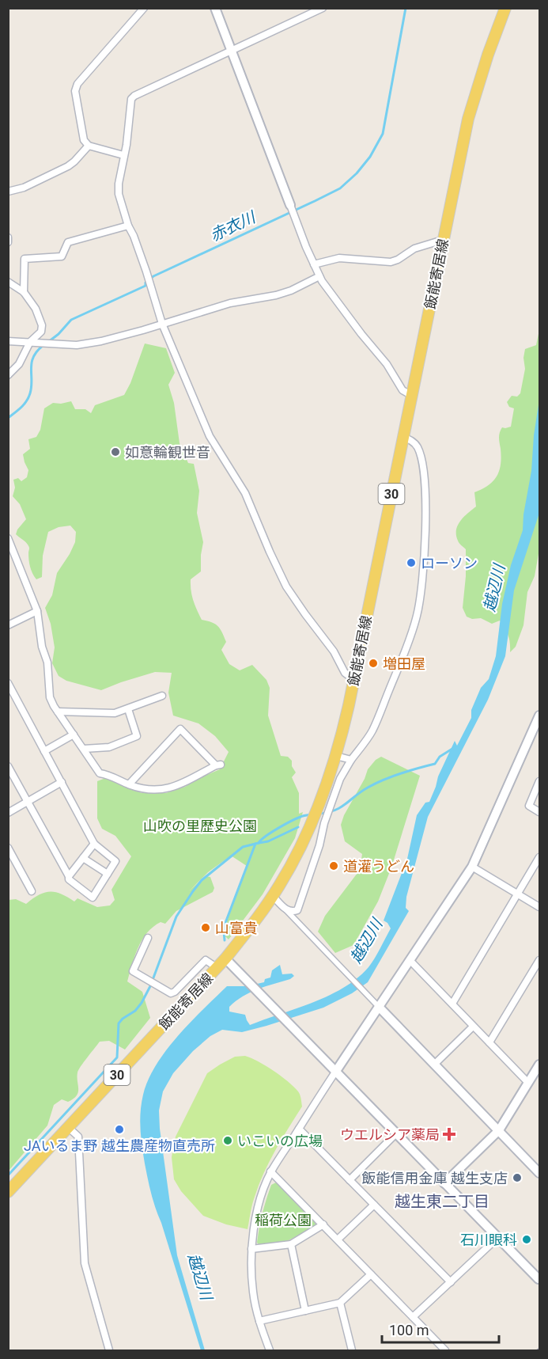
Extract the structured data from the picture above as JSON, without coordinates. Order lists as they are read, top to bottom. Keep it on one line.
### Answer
{"streets":{"main road":["飯能寄居線","30"]},"districts":["越生東二丁目"],"water":["赤衣川","越辺川"],"parks":["山吹の里歴史公園","稲荷公園"],"places":{"other":["如意輪観世音","ローソン","増田屋","道灌うどん","山富貴","JAいるま野 越生農産物直売所","いこいの広場","飯能信用金庫 越生支店","石川眼科"],"health":["ウエルシア薬局"]},"scale_bar":"100 m"}
